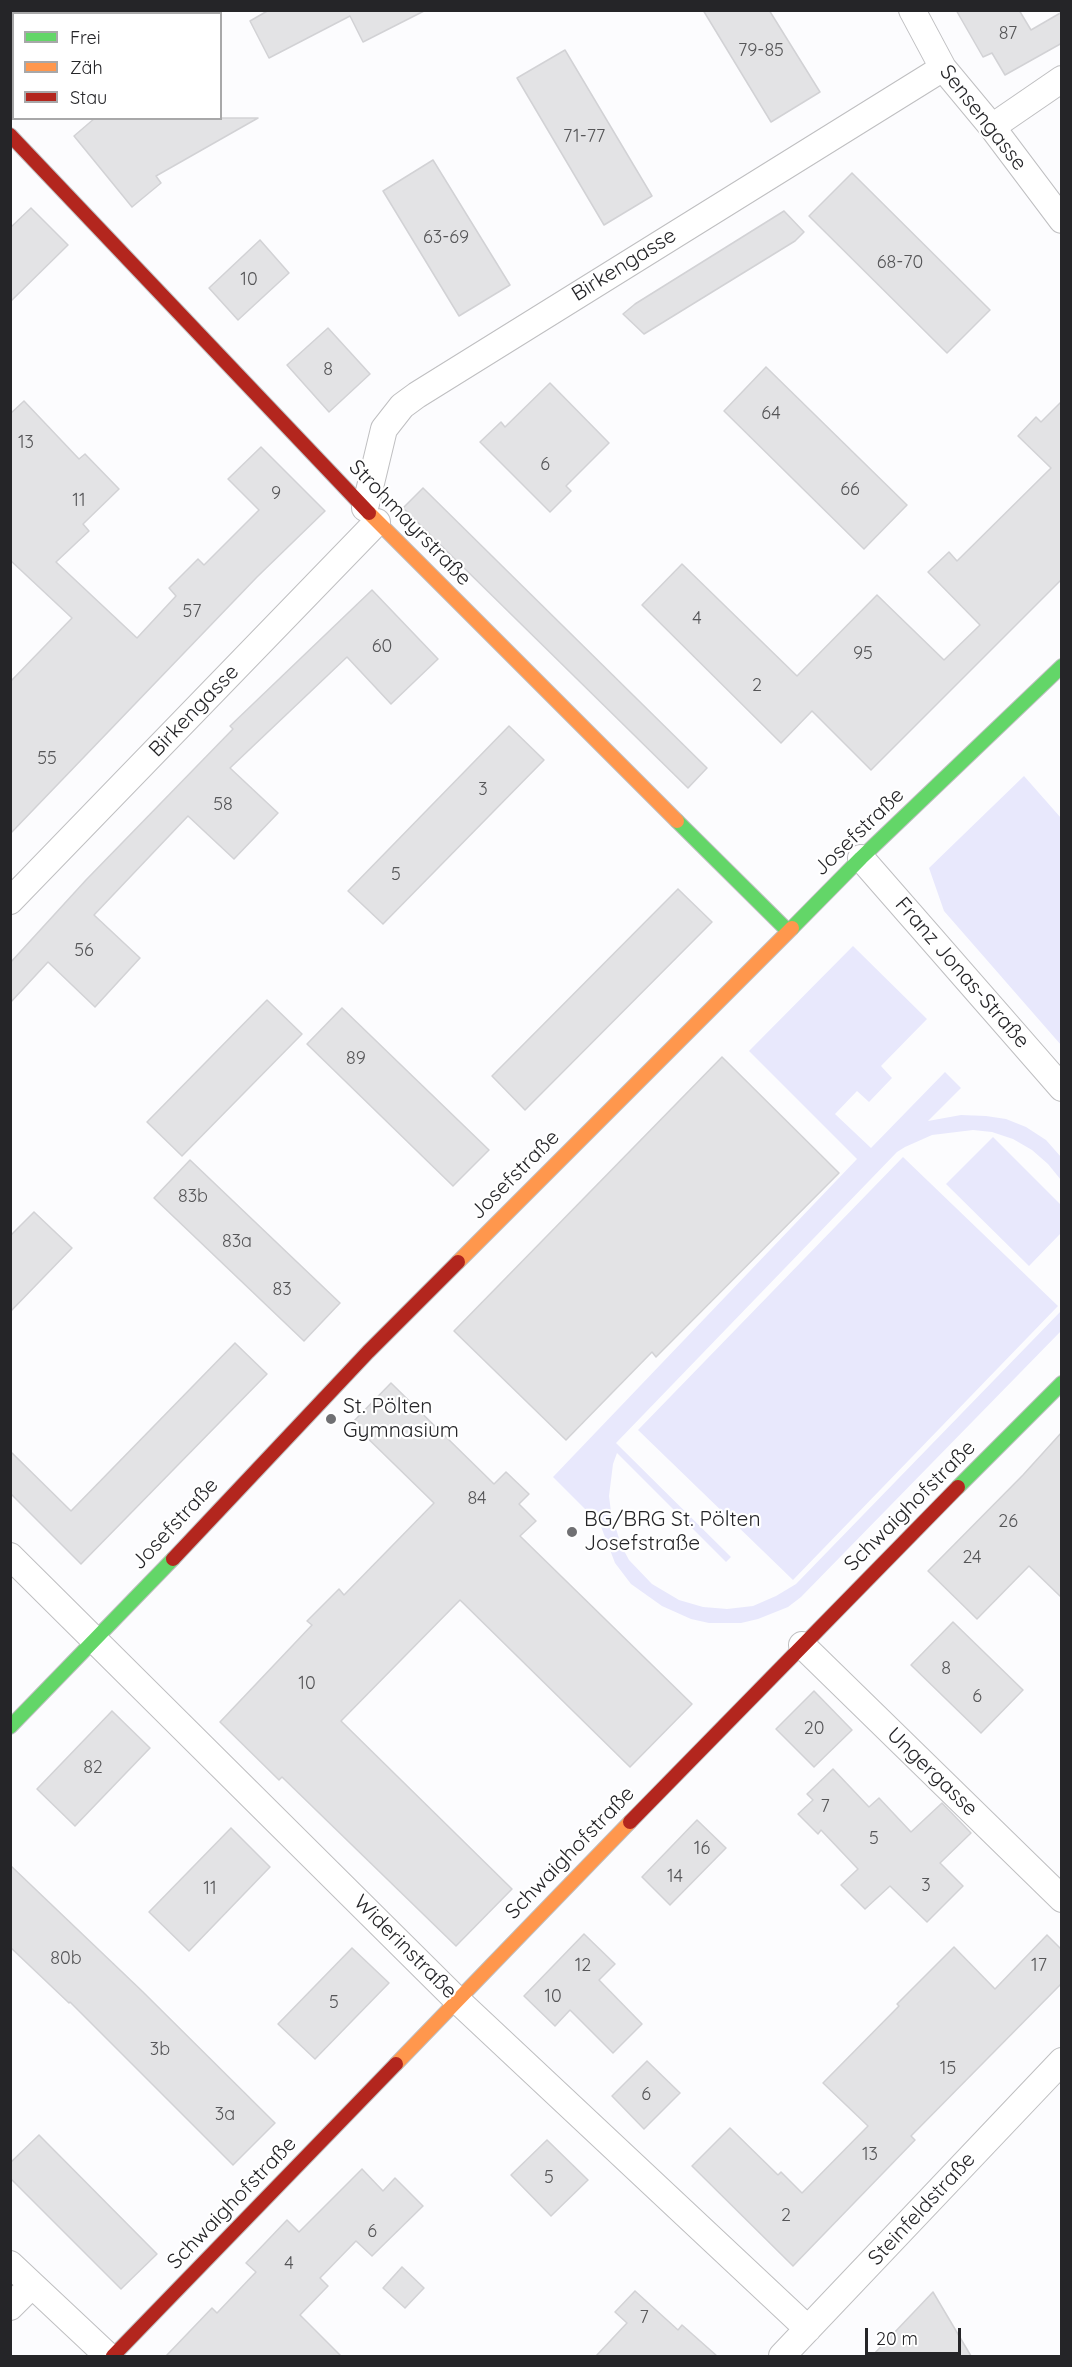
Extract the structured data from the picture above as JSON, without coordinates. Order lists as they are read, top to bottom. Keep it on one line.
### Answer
{"streets":{"street":["Sensengasse","Birkengasse","Strohmayrstraße","Josefstraße","Franz Jonas-Straße","Schwaighofstraße","Ungergasse","Widerinstraße","Steinfeldstraße"]},"crossings":[["Sensengasse","Birkengasse"],["Birkengasse","Strohmayrstraße"],["Strohmayrstraße","Josefstraße"],["Josefstraße","Franz Jonas-Straße"],["Josefstraße","Widerinstraße"],["Schwaighofstraße","Ungergasse"],["Schwaighofstraße","Widerinstraße"],["Widerinstraße","Steinfeldstraße"]],"places":["St. Pölten Gymnasium","BG/BRG St. Pölten Josefstraße"],"house_numbers":["87","79-85","71-77","63-69","68-70","10","8","64","13","6","66","9","11","57","4","60","95","2","55","3","58","5","56","89","83b","83a","83","84","26","24","8","10","6","20","82","7","5","16","14","3","11","80b","12","17","10","5","3b","15","6","3a","13","5","2","6","4","7"],"legend":["Frei","Zäh","Stau"],"scale_bar":"20 m"}
